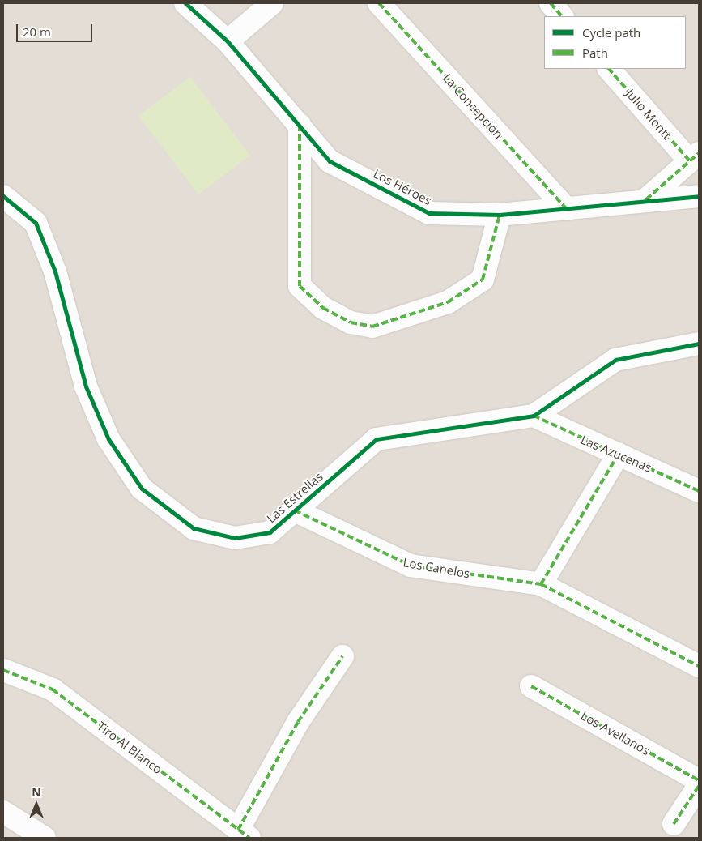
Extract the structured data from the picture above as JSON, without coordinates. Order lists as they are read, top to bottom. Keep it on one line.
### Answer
{"streets":{"street":["La Concepción","Julio Montt","Los Héroes","Las Azucenas","Las Estrellas","Los Canelos","Los Avellanos","Tiro Al Blanco"]},"crossings":[["La Concepción","Los Héroes"],["Las Azucenas","Las Estrellas"],["Las Estrellas","Los Canelos"]],"legend":["Cycle path","Path"],"scale_bar":"20 m","north":"top"}
